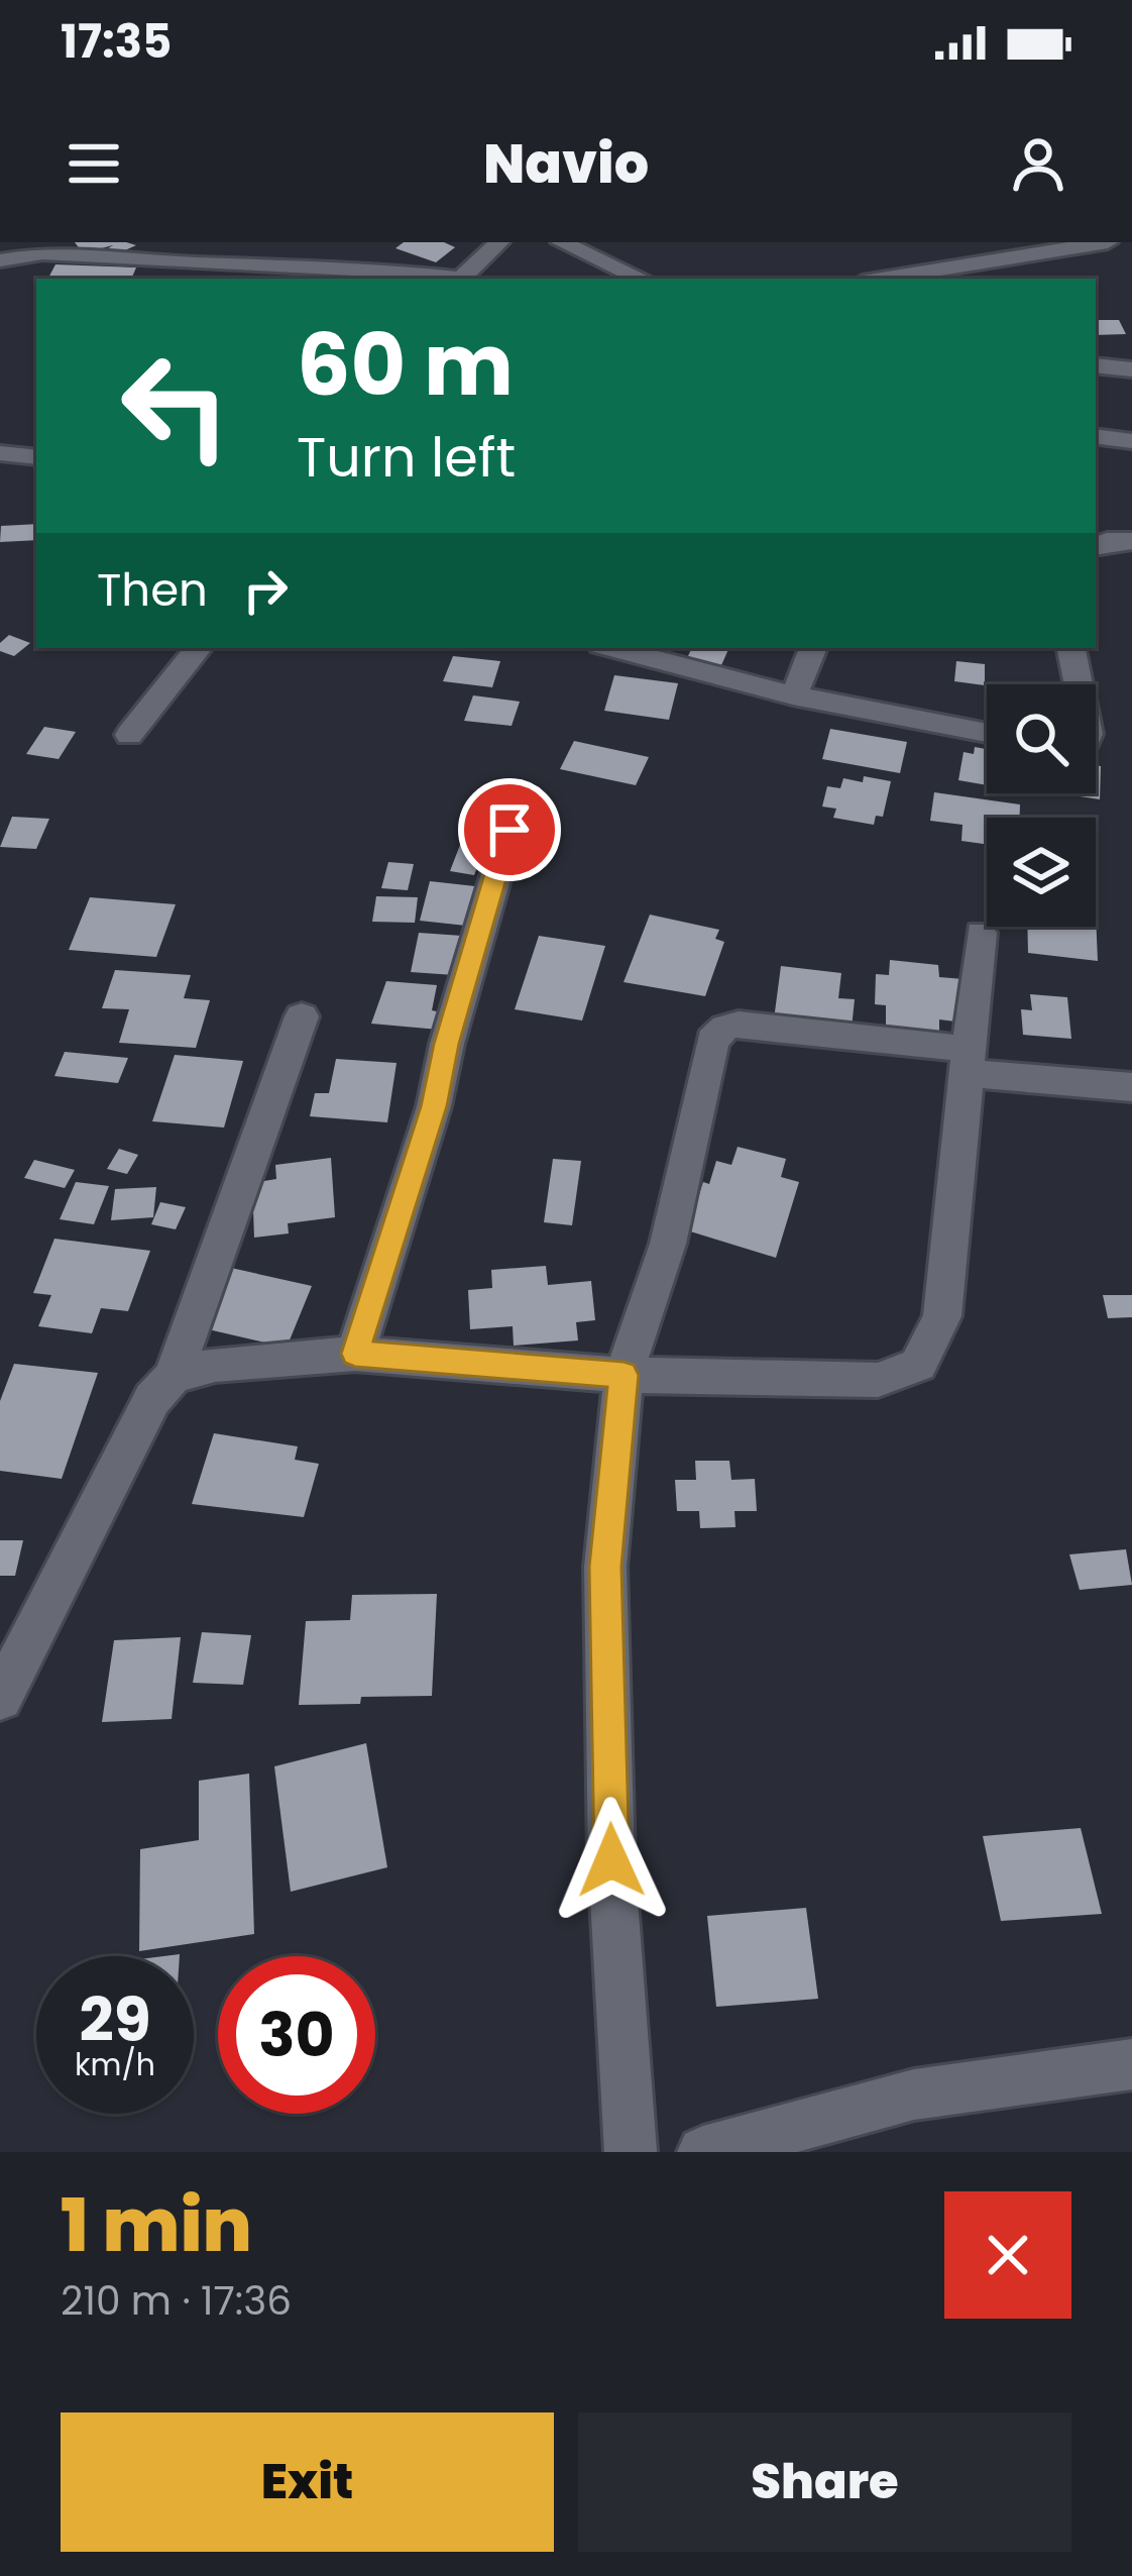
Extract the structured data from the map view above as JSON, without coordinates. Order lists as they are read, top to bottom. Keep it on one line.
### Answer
{"page":{"status":"17:35","header":"Navio","turn":["60 m","Turn left"],"then":"Then","speed":"29 km/h","limit":"30","heading":["1 min","210 m · 17:36"],"buttons":["Exit","Share"]}}
